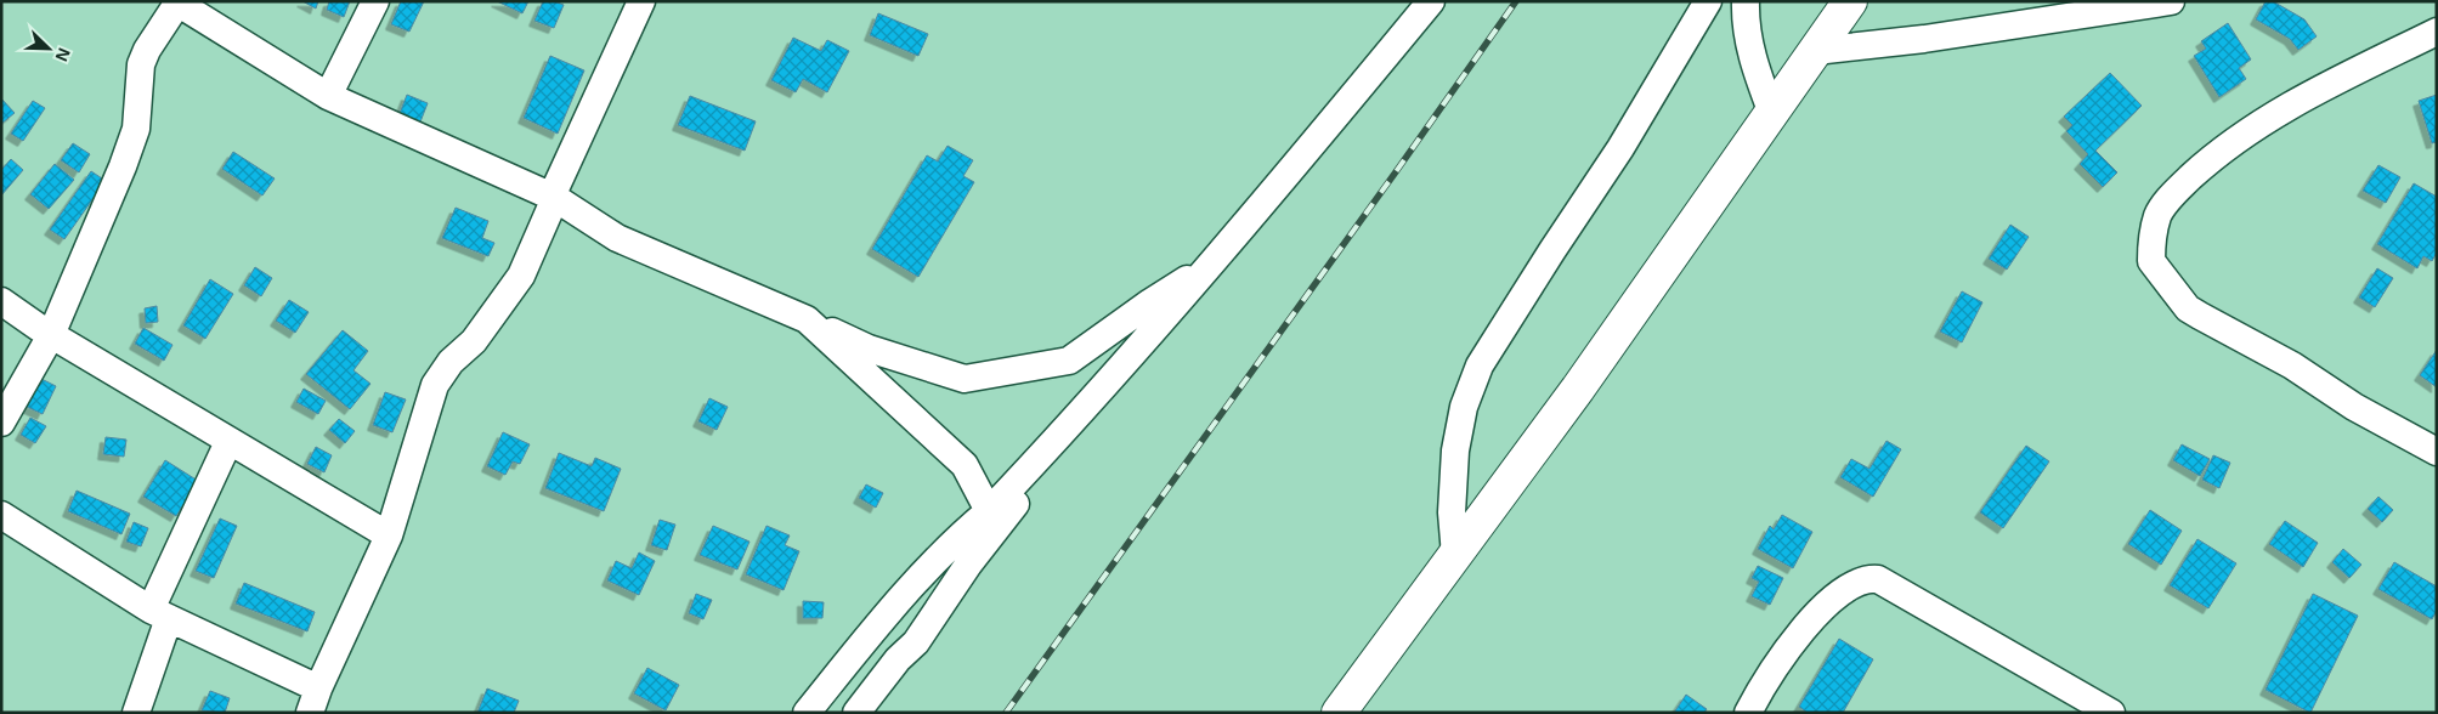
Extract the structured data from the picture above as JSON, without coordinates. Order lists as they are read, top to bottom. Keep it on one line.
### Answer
{"north":"bottom right"}
